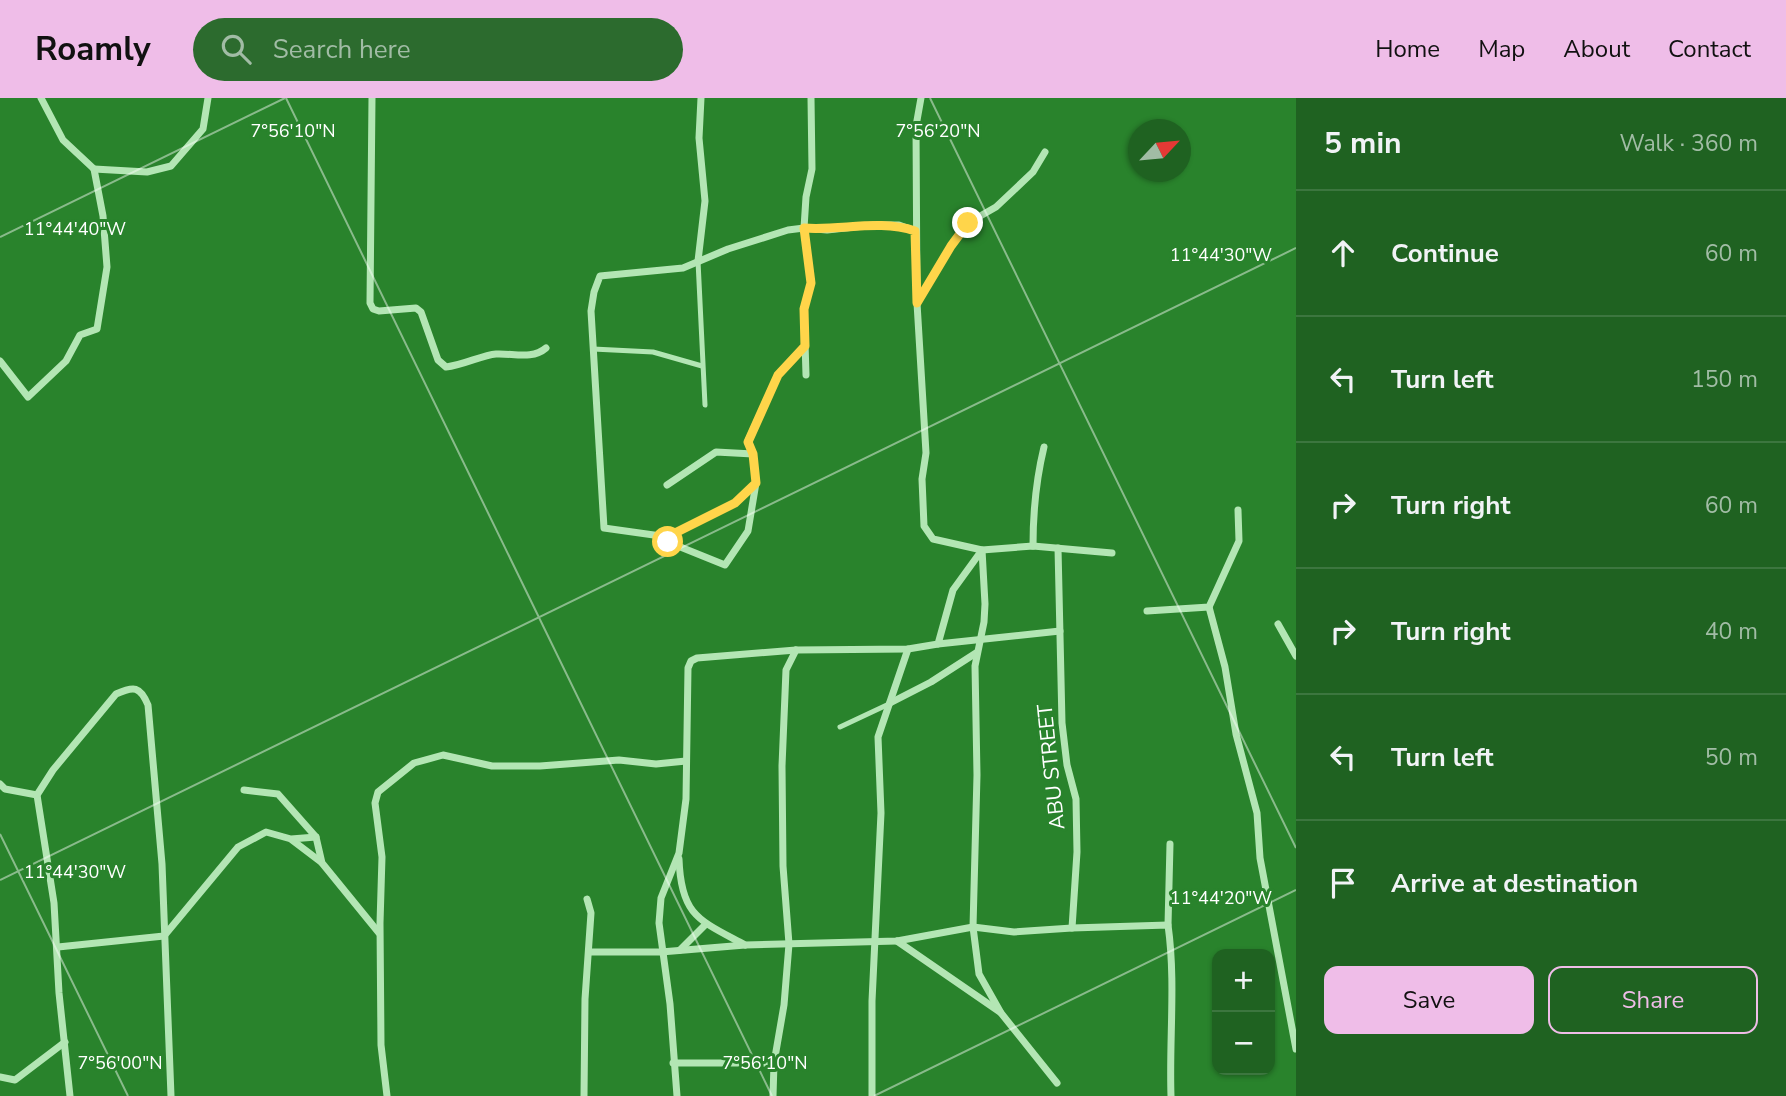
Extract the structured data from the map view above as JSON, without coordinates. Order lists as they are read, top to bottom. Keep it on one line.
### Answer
{"streets":{"street":["ABU STREET"]},"north":"top right","page":{"header":"Roamly","search":"Search here","nav":["Home","Map","About","Contact"],"heading":["5 min","Walk · 360 m"],"list":[["Continue","60 m"],["Turn left","150 m"],["Turn right","60 m"],["Turn right","40 m"],["Turn left","50 m"],"Arrive at destination"],"buttons":["Save","Share"],"map_buttons":["+","−"]},"coordinates":["7°56'10\"N","7°56'20\"N","11°44'40\"W","11°44'30\"W","11°44'20\"W","7°56'00\"N"]}
